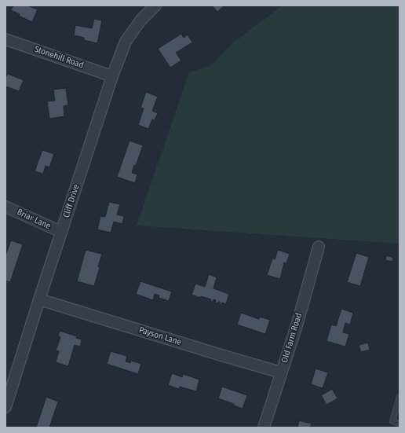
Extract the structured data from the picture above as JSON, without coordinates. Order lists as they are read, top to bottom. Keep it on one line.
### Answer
{"streets":{"street":["Stonehill Road","Cliff Drive","Briar Lane","Payson Lane","Old Farm Road"]},"crossings":[["Stonehill Road","Cliff Drive"],["Cliff Drive","Briar Lane"],["Cliff Drive","Payson Lane"],["Payson Lane","Old Farm Road"]]}
